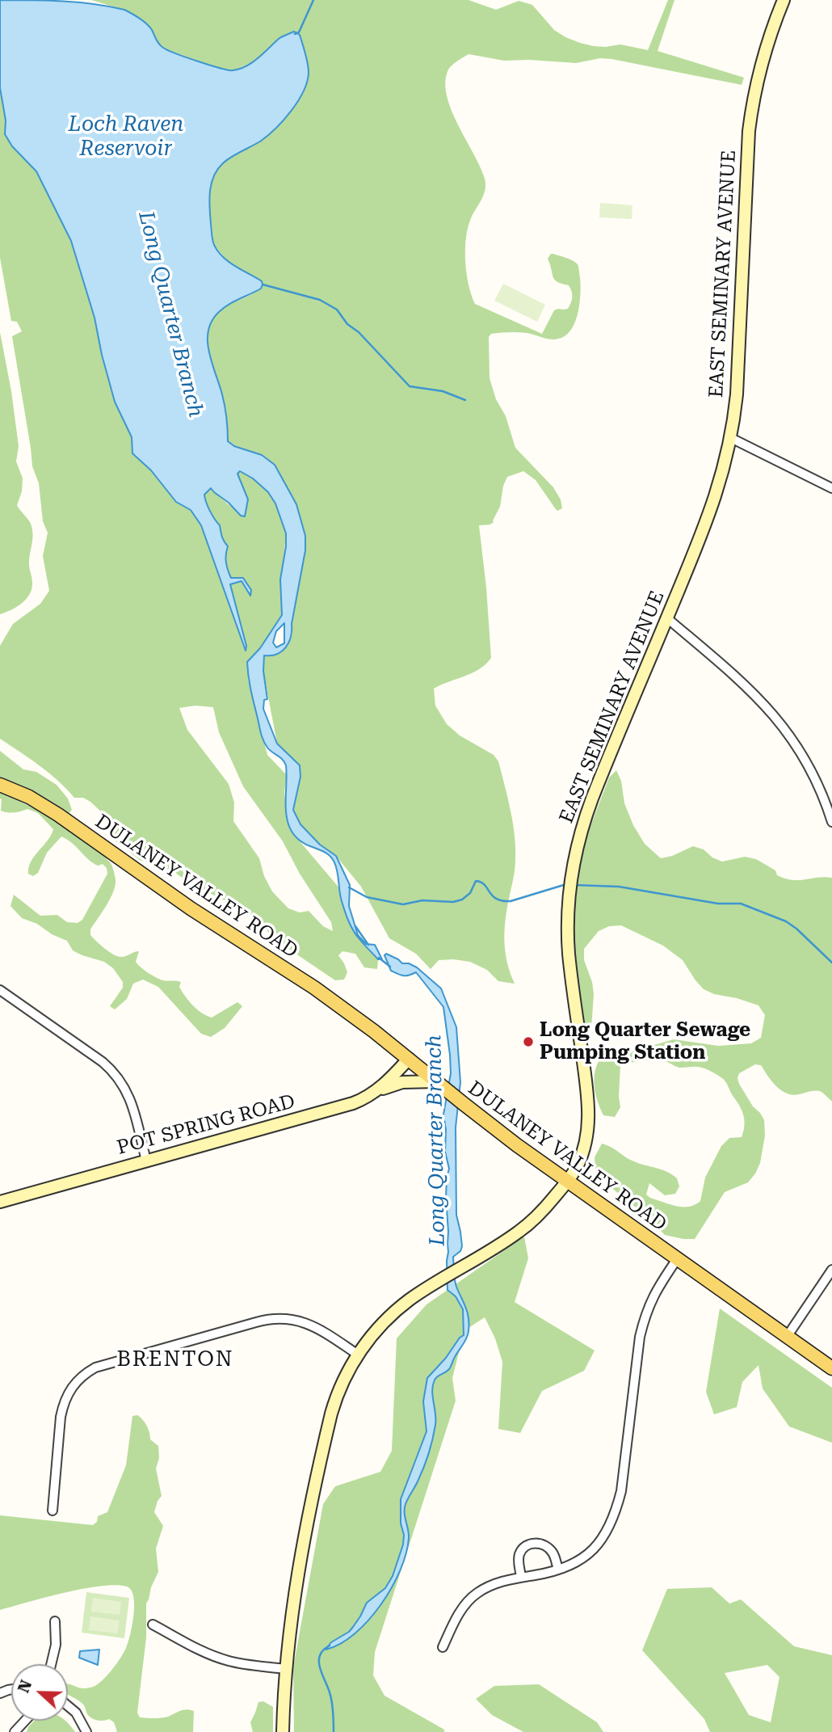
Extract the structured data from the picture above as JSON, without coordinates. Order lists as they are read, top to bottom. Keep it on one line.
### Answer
{"streets":{"main road":["DULANEY VALLEY ROAD"],"street":["EAST SEMINARY AVENUE","POT SPRING ROAD"]},"crossings":[["EAST SEMINARY AVENUE","DULANEY VALLEY ROAD"],["DULANEY VALLEY ROAD","POT SPRING ROAD"]],"districts":["BRENTON"],"water":["Loch Raven Reservoir","Long Quarter Branch"],"places":["Long Quarter Sewage Pumping Station"],"north":"left"}
